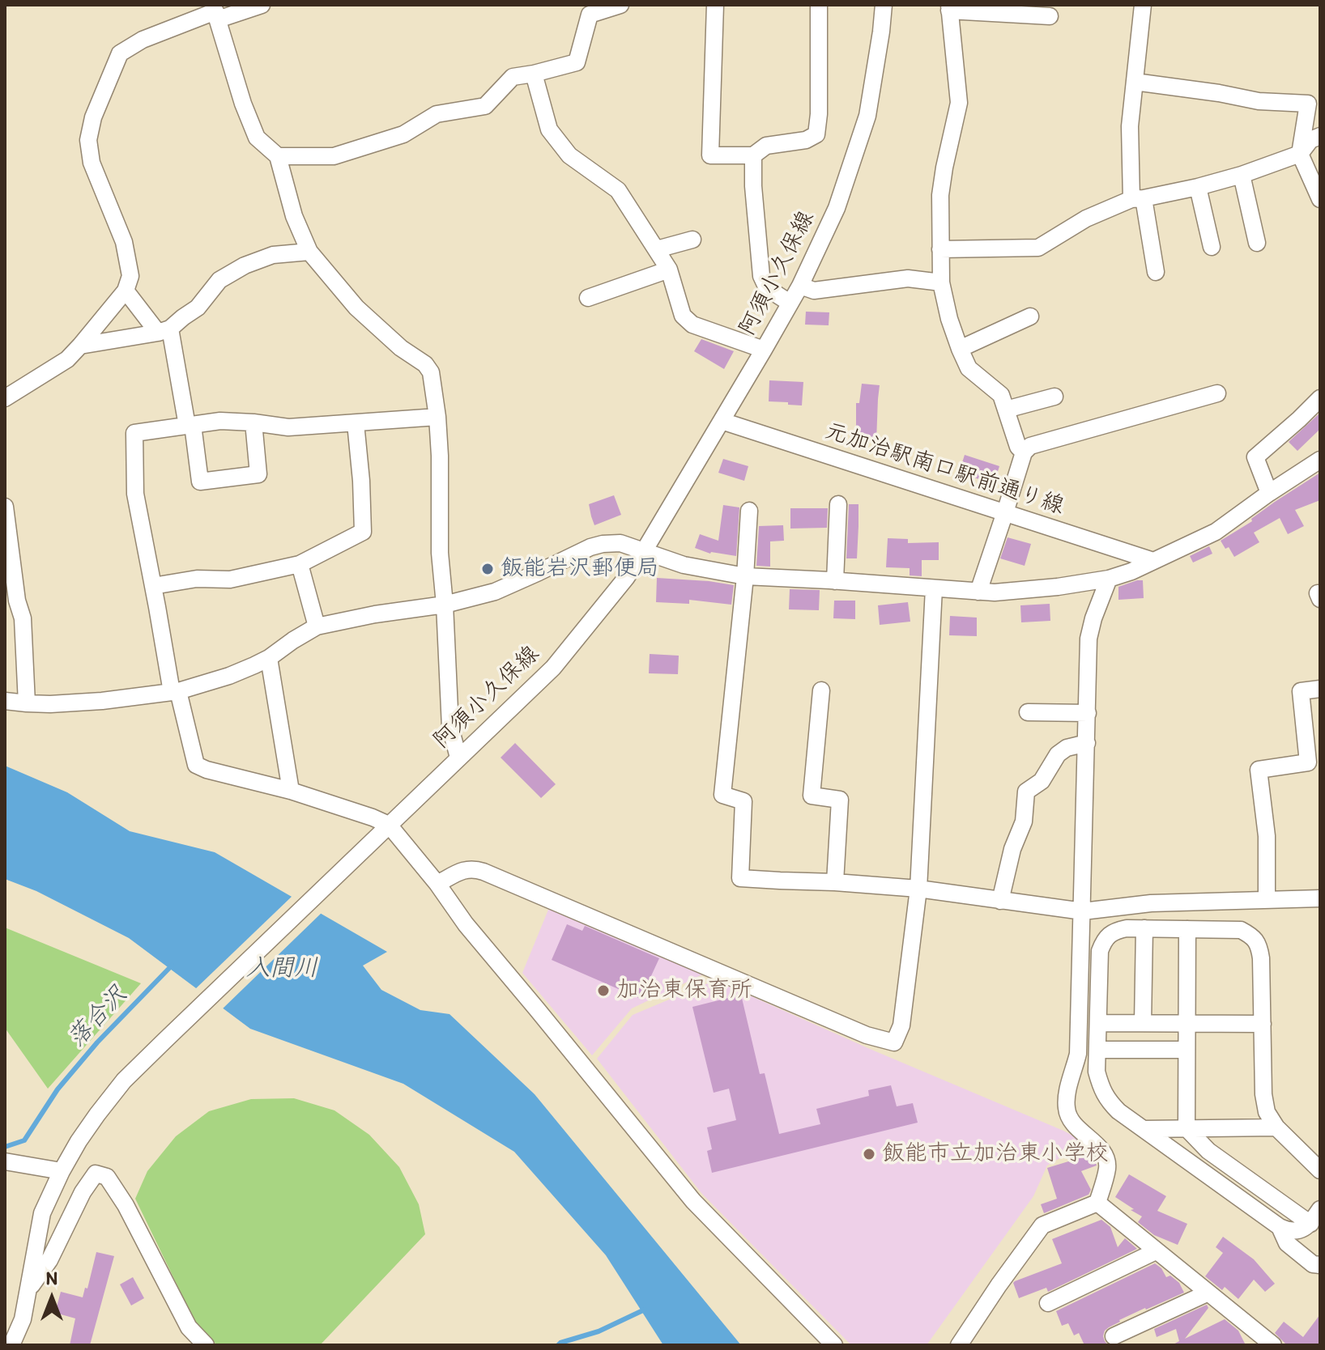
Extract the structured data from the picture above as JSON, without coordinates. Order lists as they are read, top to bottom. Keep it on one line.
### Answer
{"streets":{"street":["阿須小久保線","元加治駅南口駅前通り線"]},"crossings":[["阿須小久保線","元加治駅南口駅前通り線"]],"water":["入間川","落合沢"],"places":["飯能岩沢郵便局","加治東保育所","飯能市立加治東小学校"],"north":"top"}
